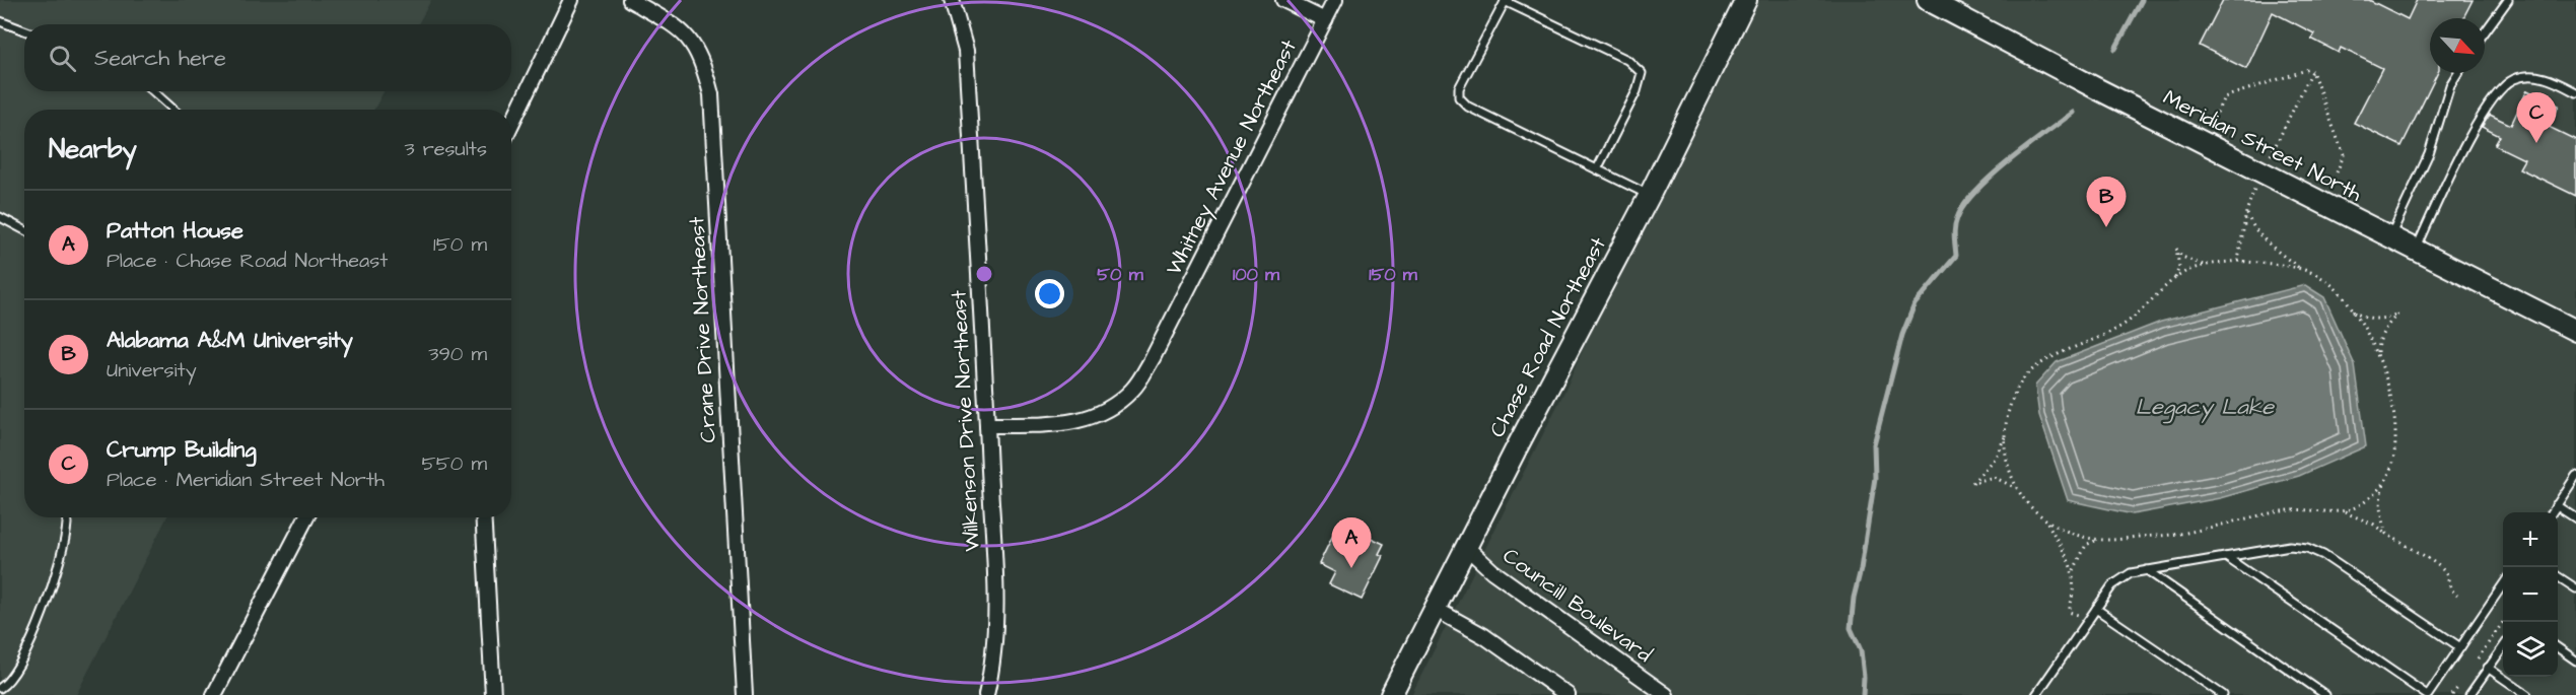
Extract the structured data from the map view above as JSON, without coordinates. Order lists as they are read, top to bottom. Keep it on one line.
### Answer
{"streets":{"street":["Meridian Street North","Whitney Avenue Northeast","Crane Drive Northeast","Chase Road Northeast","Wilkenson Drive Northeast","Councill Boulevard"]},"crossings":[["Whitney Avenue Northeast","Wilkenson Drive Northeast"],["Chase Road Northeast","Councill Boulevard"]],"water":["Legacy Lake"],"north":"bottom right","page":{"search":"Search here","pins":["C","B","A"],"heading":["Nearby","3 results"],"list":[{"mark":"A","name":"Patton House","note":"Place · Chase Road Northeast","value":"150 m"},{"mark":"B","name":"Alabama A&M University","note":"University","value":"390 m"},{"mark":"C","name":"Crump Building","note":"Place · Meridian Street North","value":"550 m"}],"map_buttons":["+","−"]},"rings":["50 m","100 m","150 m"]}
